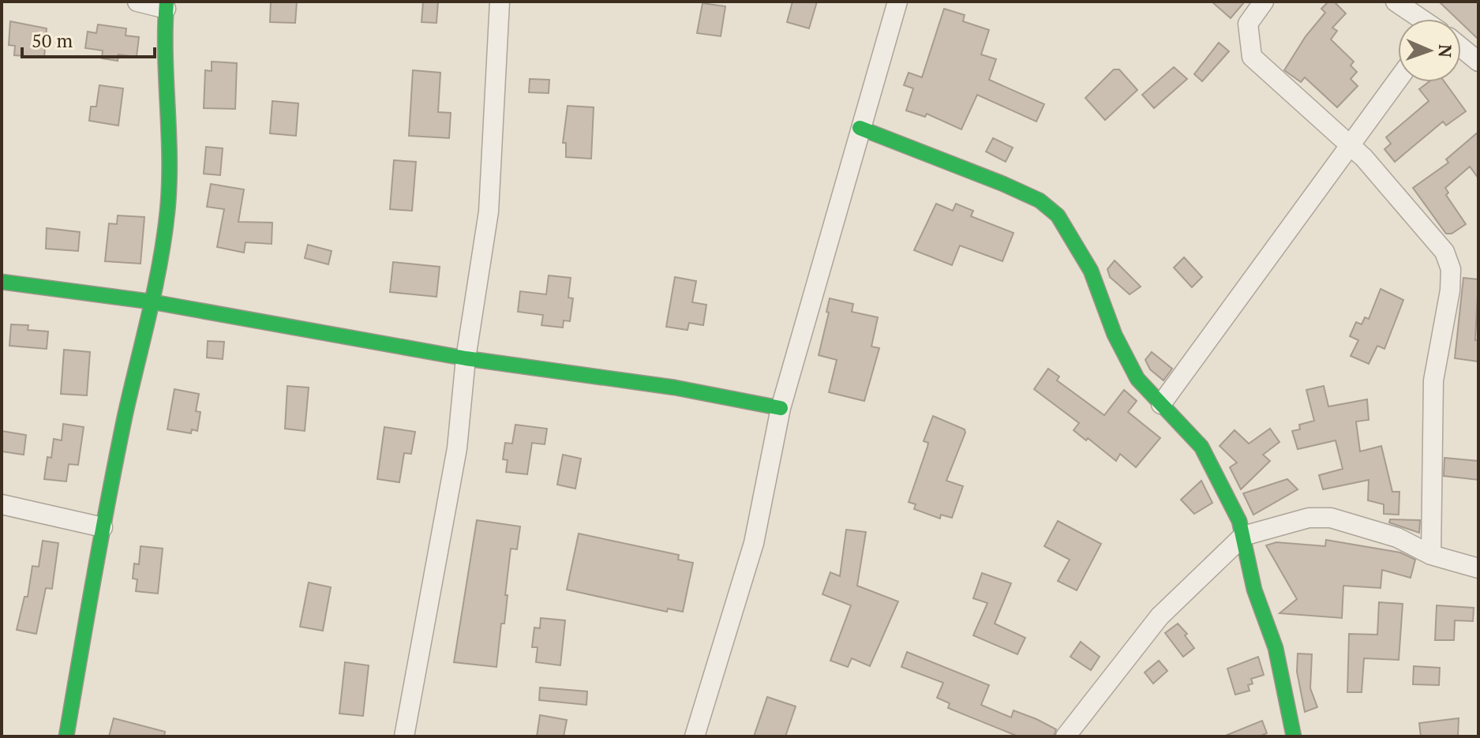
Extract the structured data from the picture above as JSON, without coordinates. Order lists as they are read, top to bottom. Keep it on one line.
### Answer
{"scale_bar":"50 m","north":"right"}
